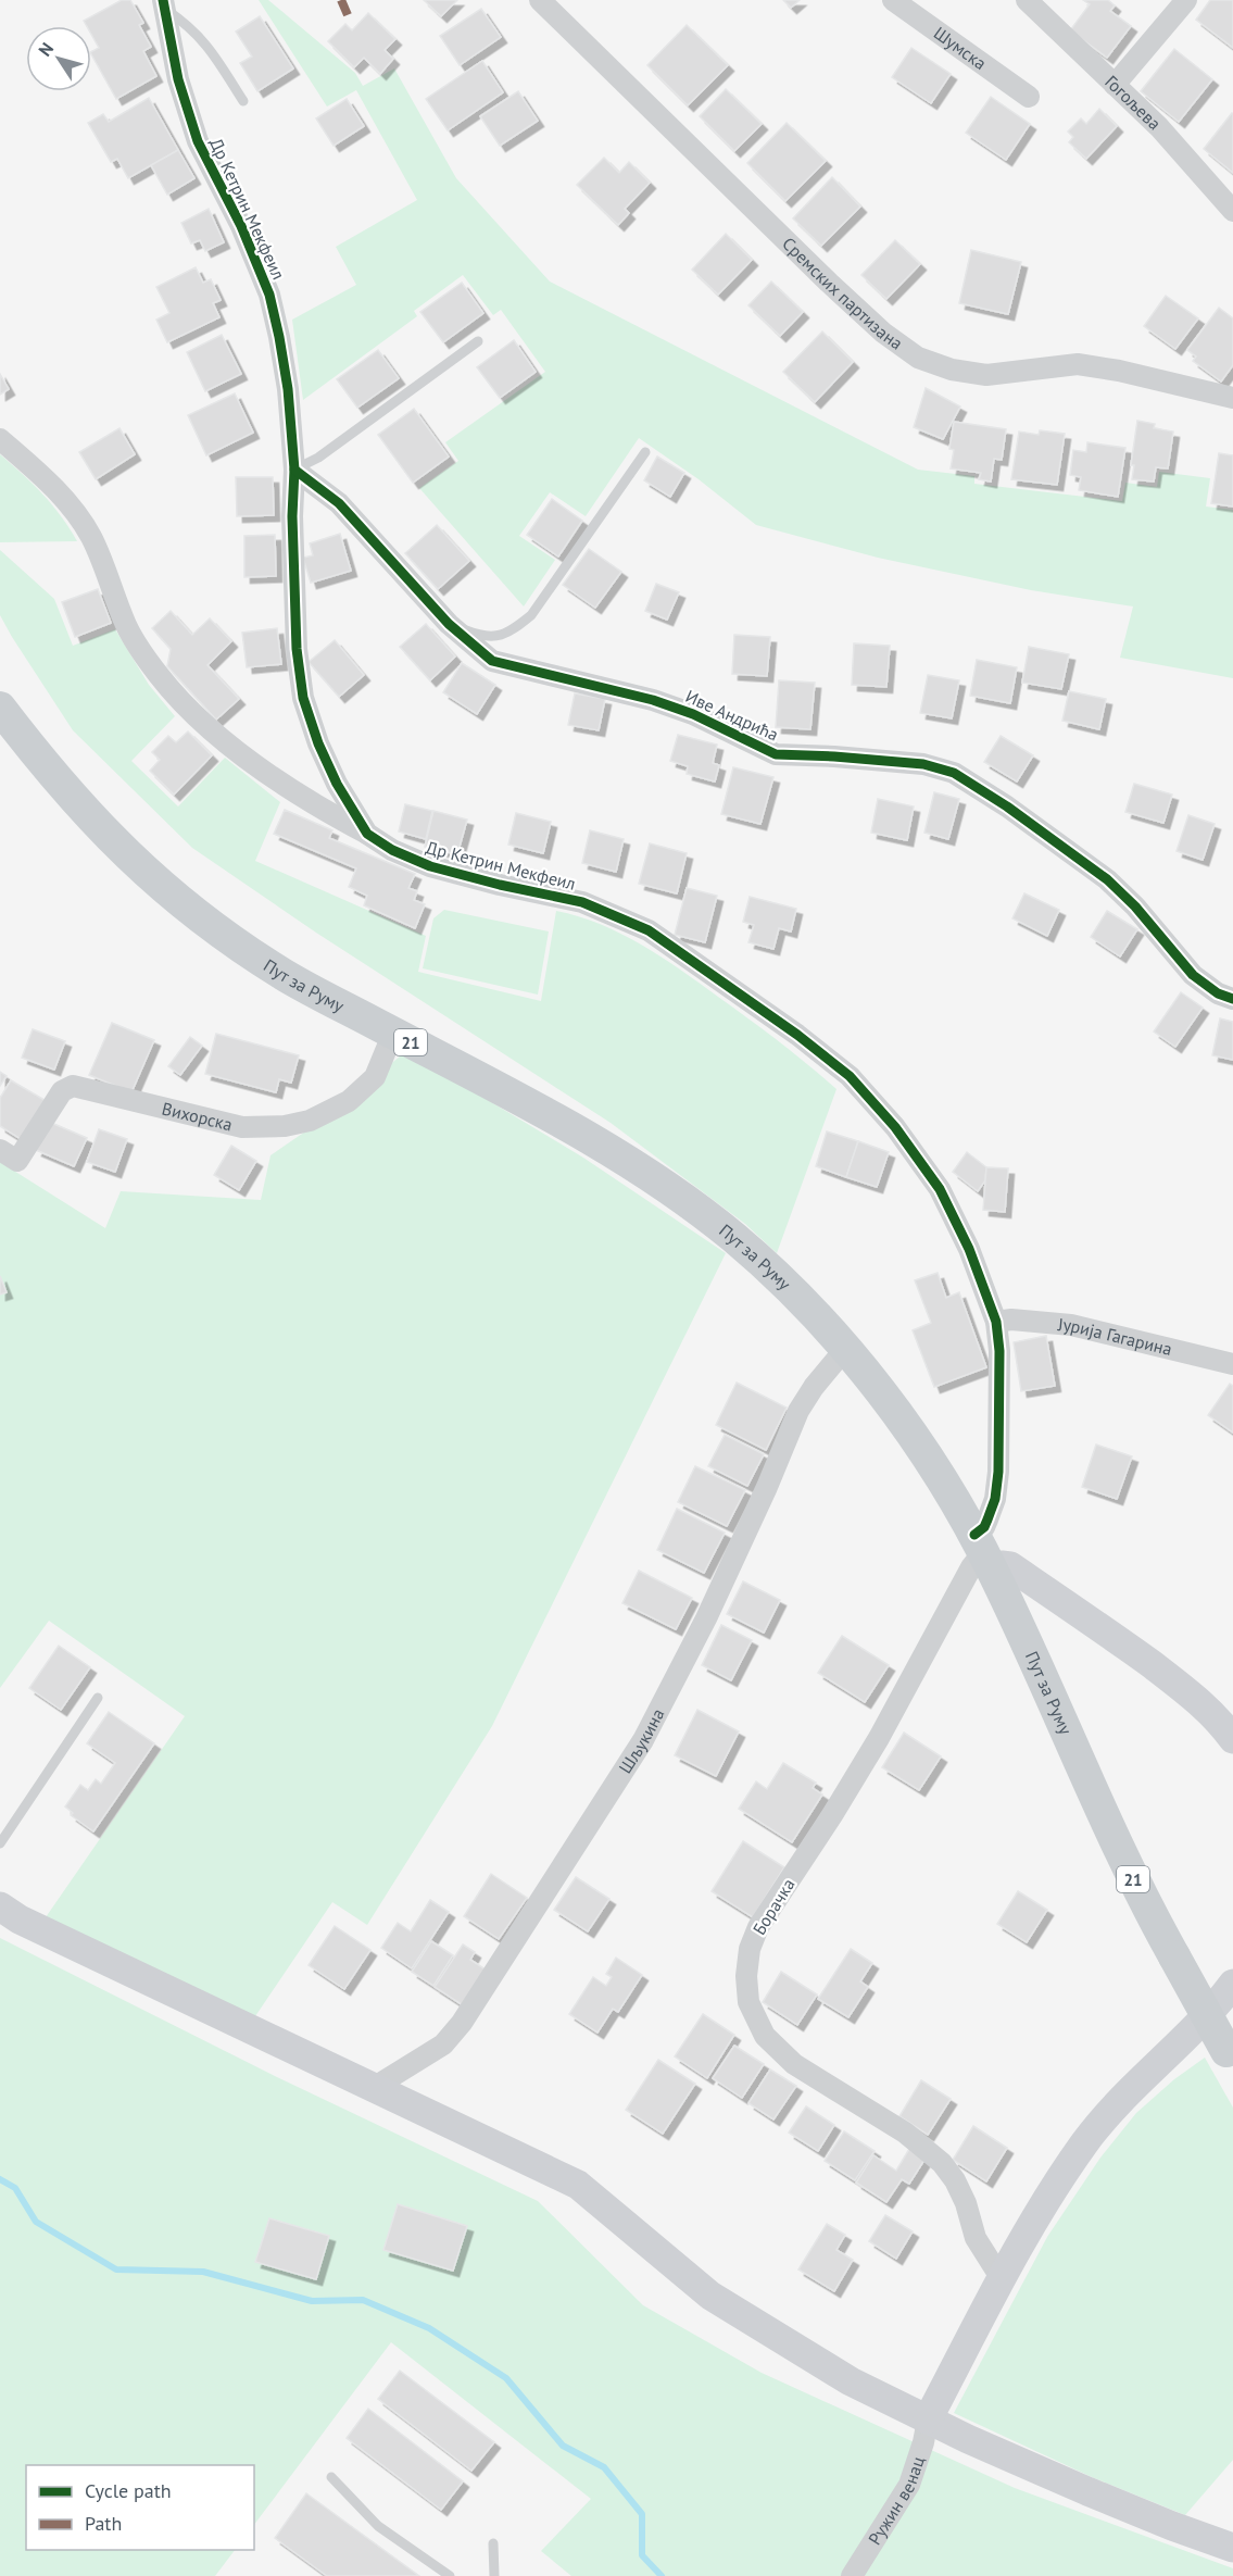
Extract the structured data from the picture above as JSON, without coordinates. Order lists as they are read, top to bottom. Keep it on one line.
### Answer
{"streets":{"main road":["Пут за Руму","21"],"street":["Шумска","Гогољева","Др Кетрин Мекфеил","Сремских партизана","Иве Андрића","Вихорска","Јурија Гагарина","Шљукина","Борачка","Ружин венац"]},"crossings":[["Др Кетрин Мекфеил","Иве Андрића"],["Др Кетрин Мекфеил","Пут за Руму"],["Др Кетрин Мекфеил","Јурија Гагарина"],["Др Кетрин Мекфеил","Борачка"],["Пут за Руму","Вихорска"],["Пут за Руму","Шљукина"],["Пут за Руму","Борачка"]],"legend":["Cycle path","Path"],"north":"top left"}
